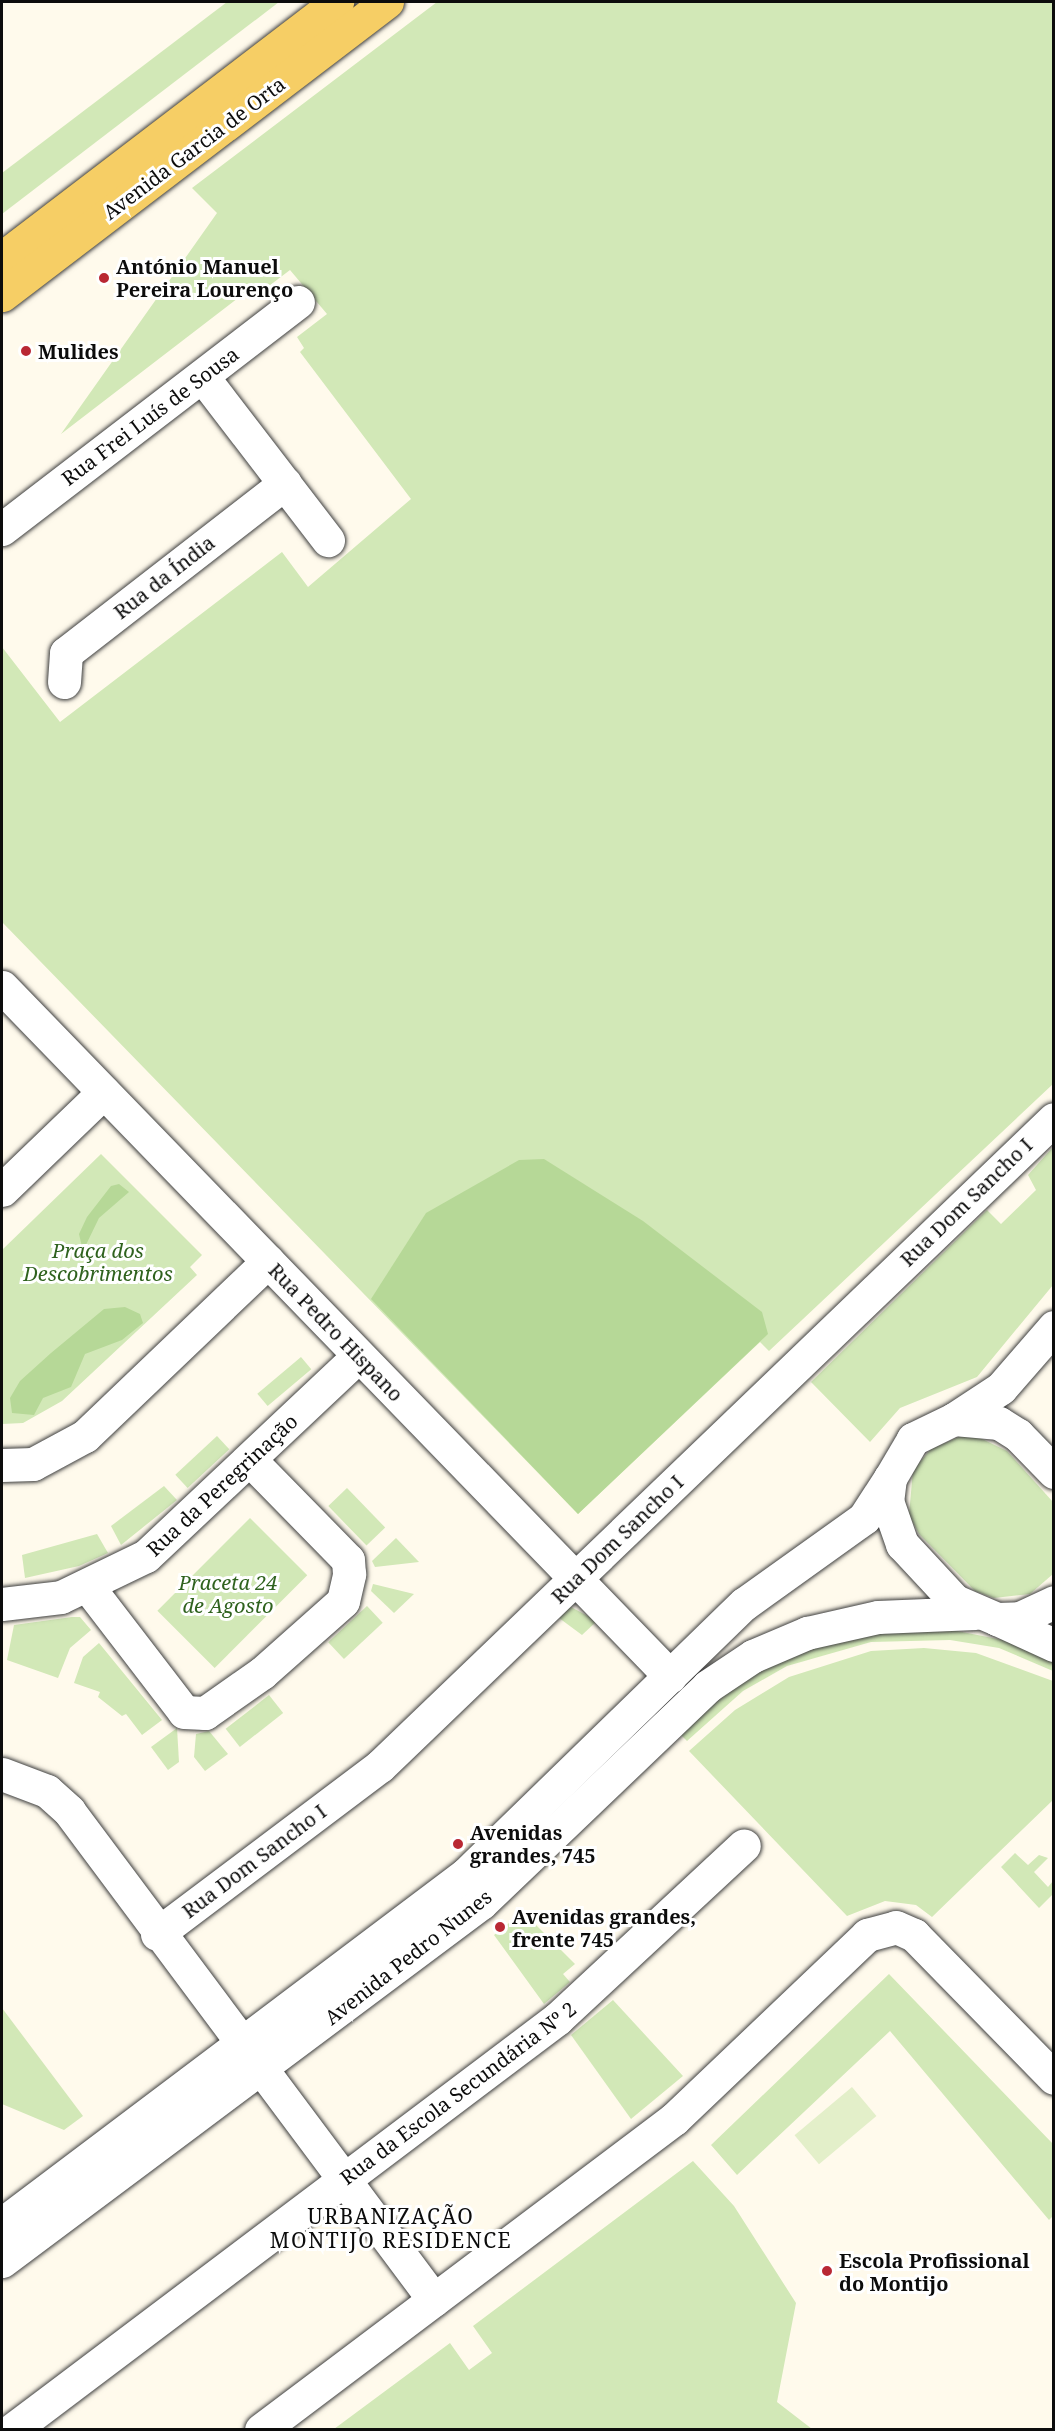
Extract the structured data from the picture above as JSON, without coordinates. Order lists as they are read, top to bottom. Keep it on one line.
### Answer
{"streets":{"main road":["Avenida Garcia de Orta"],"street":["Rua Frei Luís de Sousa","Rua da Índia","Rua Dom Sancho I","Rua Pedro Hispano","Rua da Peregrinação","Avenida Pedro Nunes","Rua da Escola Secundária Nº 2"]},"crossings":[["Rua Dom Sancho I","Rua Pedro Hispano"],["Rua Pedro Hispano","Rua da Peregrinação"],["Rua Pedro Hispano","Avenida Pedro Nunes"]],"districts":["URBANIZAÇÃO MONTIJO RESIDENCE"],"parks":["Praça dos Descobrimentos","Praceta 24 de Agosto"],"places":["António Manuel Pereira Lourenço","Mulides","Avenidas grandes, 745","Avenidas grandes, frente 745","Escola Profissional do Montijo"]}
